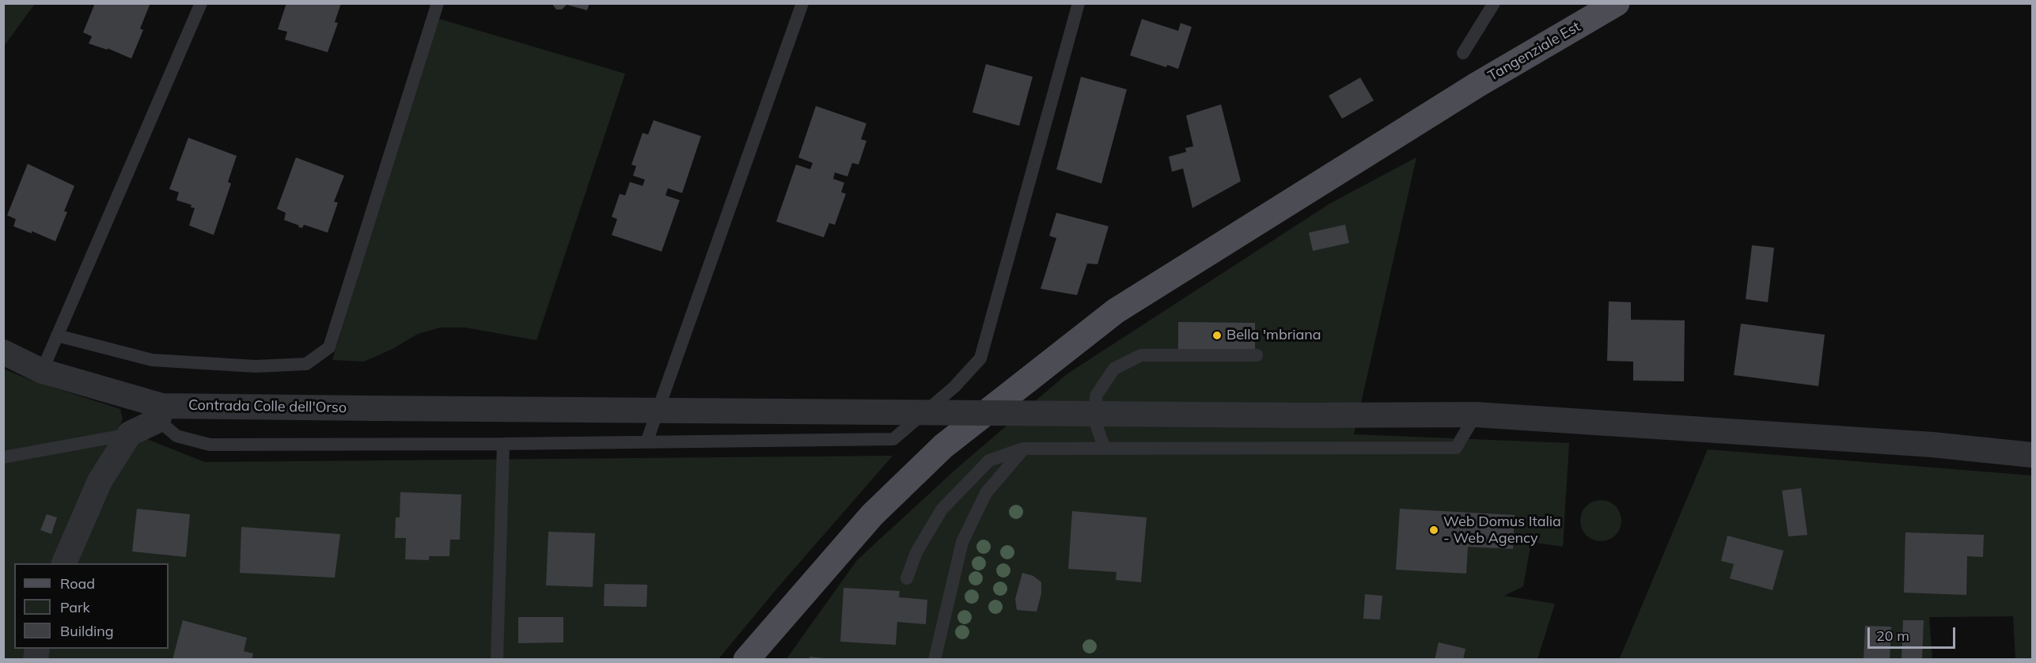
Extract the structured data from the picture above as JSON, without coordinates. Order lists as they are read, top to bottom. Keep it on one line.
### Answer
{"streets":{"main road":["Tangenziale Est"],"street":["Contrada Colle dell'Orso"]},"places":["Bella 'mbriana","Web Domus Italia - Web Agency"],"legend":["Road","Park","Building"],"scale_bar":"20 m"}
